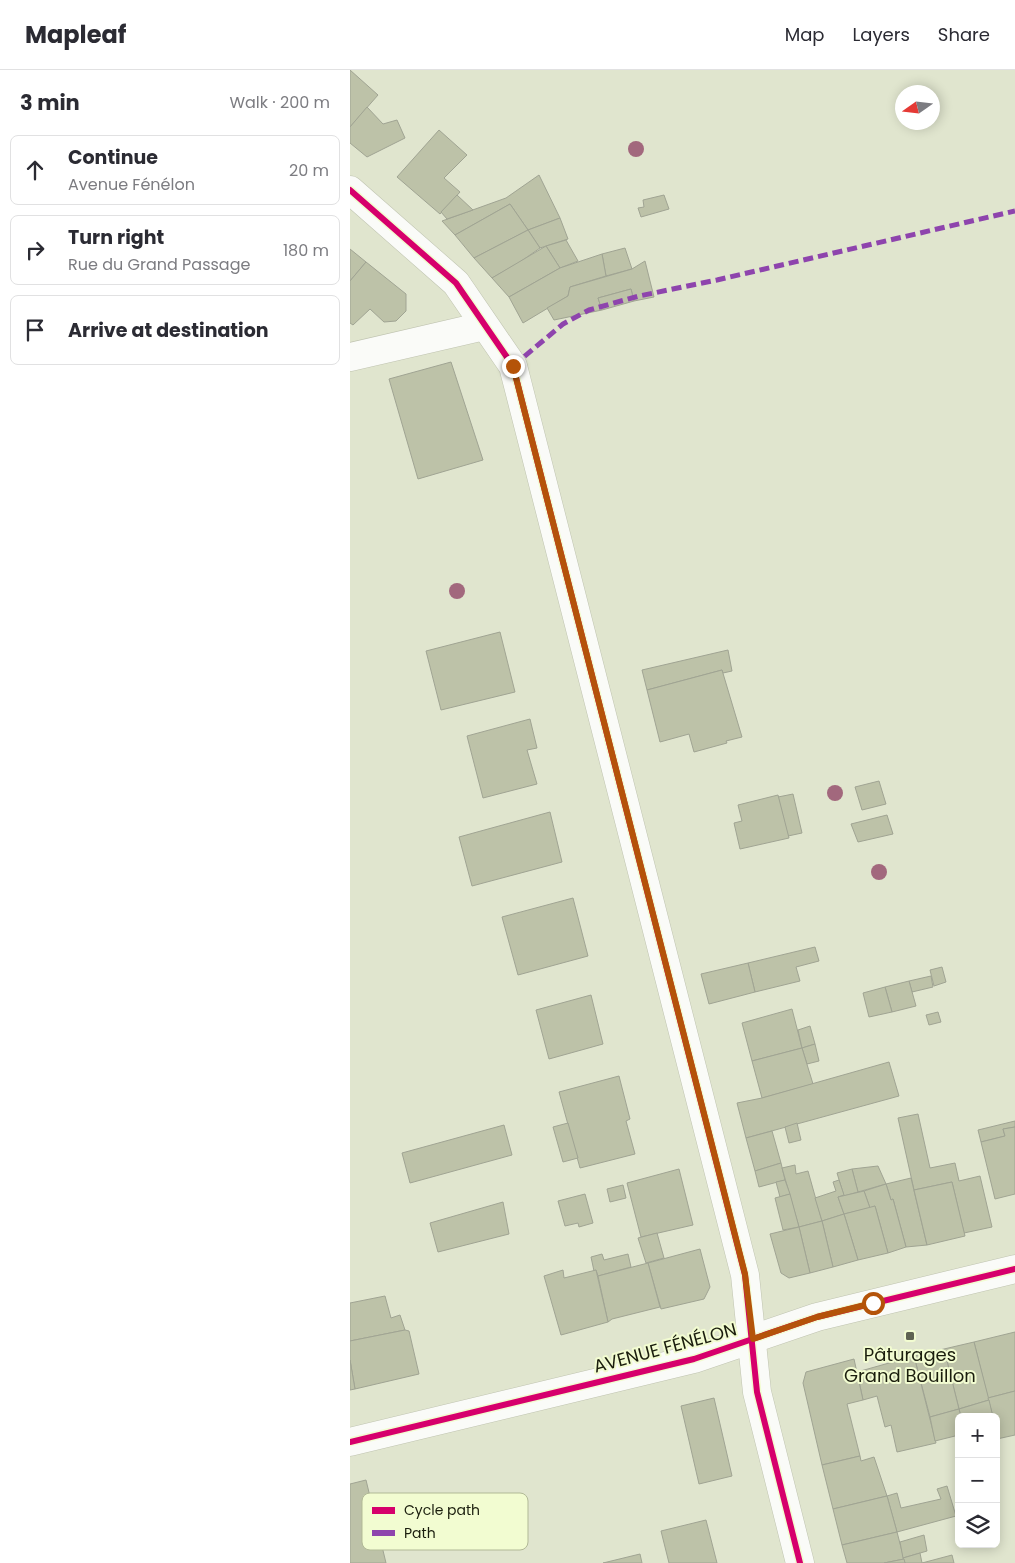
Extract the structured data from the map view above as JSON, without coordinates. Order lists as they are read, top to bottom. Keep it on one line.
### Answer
{"streets":{"street":["AVENUE FÉNÉLON"]},"places":{"transit":["Pâturages Grand Bouillon"]},"legend":["Cycle path","Path"],"north":"left","page":{"header":"Mapleaf","nav":["Map","Layers","Share"],"heading":["3 min","Walk · 200 m"],"list":[["Continue","Avenue Fénélon","20 m"],["Turn right","Rue du Grand Passage","180 m"],"Arrive at destination"],"map_buttons":["+","−"]}}
